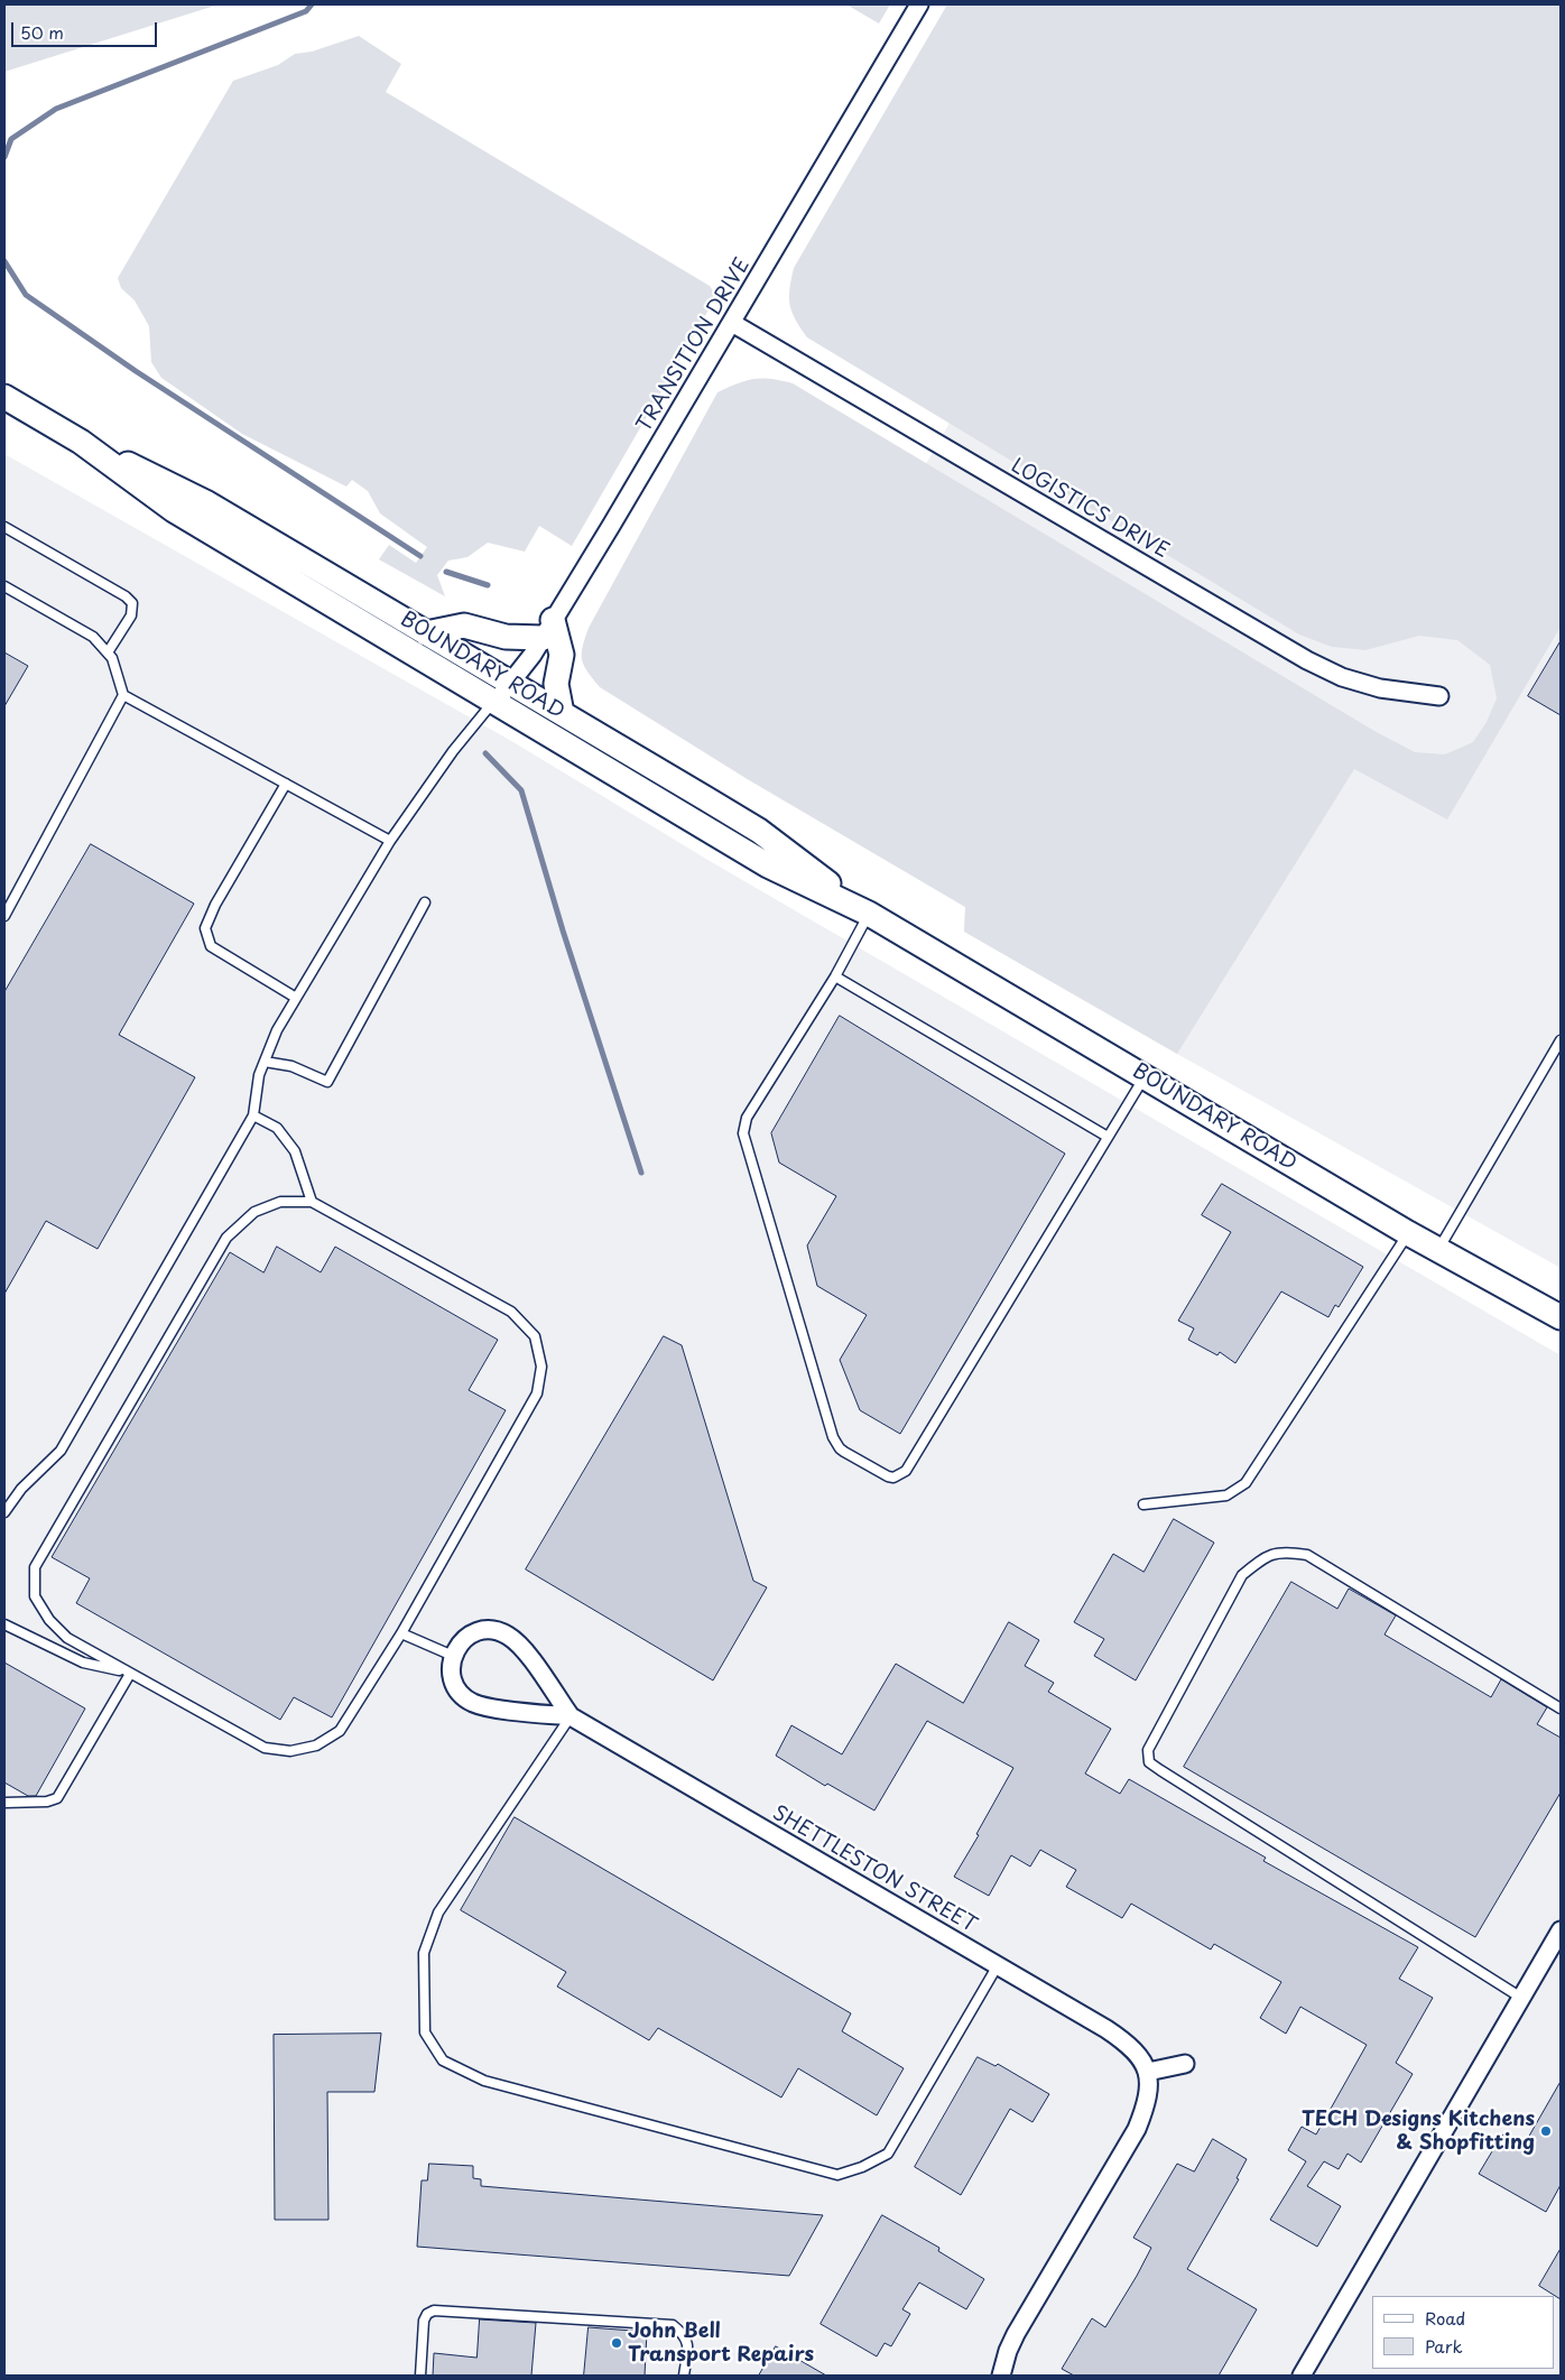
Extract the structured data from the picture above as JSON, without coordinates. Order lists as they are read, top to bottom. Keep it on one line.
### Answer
{"streets":{"main road":["BOUNDARY ROAD"],"street":["TRANSITION DRIVE","LOGISTICS DRIVE","SHETTLESTON STREET"]},"crossings":[["TRANSITION DRIVE","LOGISTICS DRIVE"],["TRANSITION DRIVE","BOUNDARY ROAD"]],"places":["TECH Designs Kitchens & Shopfitting","John Bell Transport Repairs"],"legend":["Road","Park"],"scale_bar":"50 m"}
